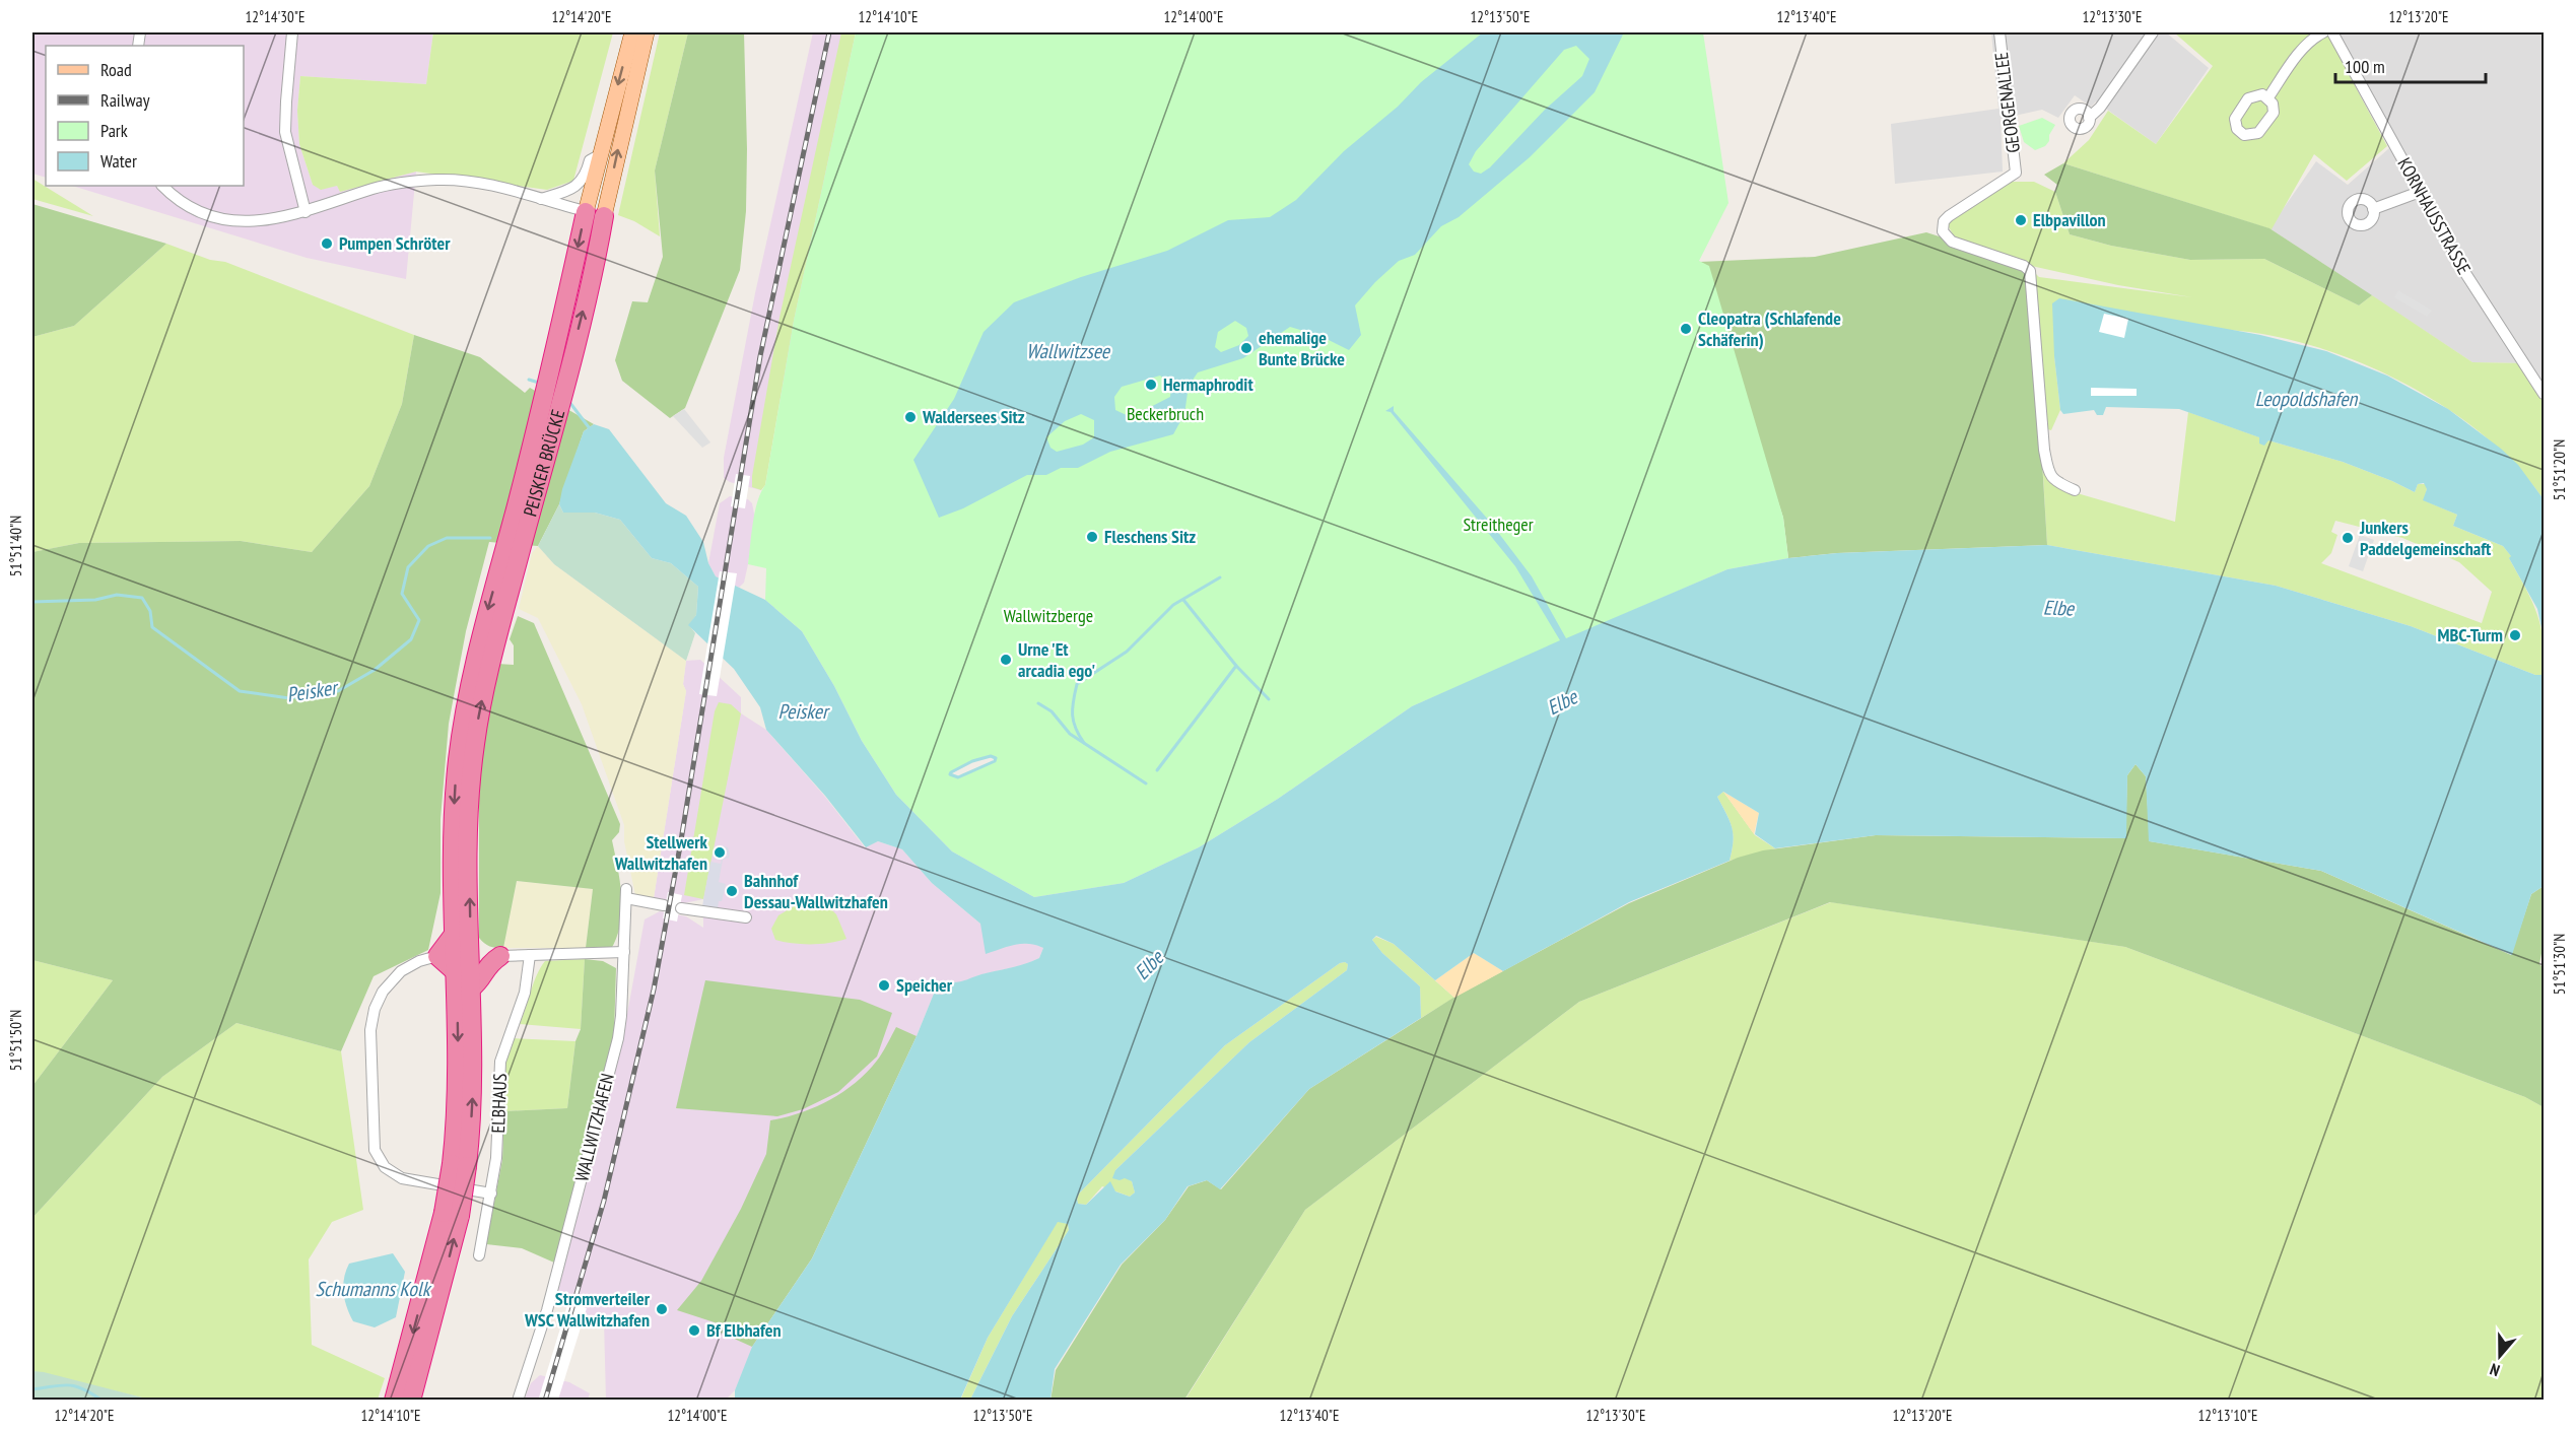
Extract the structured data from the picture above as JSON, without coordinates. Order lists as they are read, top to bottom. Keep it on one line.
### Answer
{"streets":{"highway":["PEISKER BRÜCKE"],"street":["GEORGENALLEE","KORNHAUSSTRASSE","ELBHAUS","WALLWITZHAFEN"]},"water":["Wallwitzsee","Leopoldshafen","Elbe","Peisker","Schumanns Kolk"],"parks":["Beckerbruch","Streitheger","Wallwitzberge"],"places":["Elbpavillon","Pumpen Schröter","Cleopatra (Schlafende Schäferin)","ehemalige Bunte Brücke","Hermaphrodit","Waldersees Sitz","Fleschens Sitz","Junkers Paddelgemeinschaft","MBC-Turm","Urne 'Et arcadia ego'","Stellwerk Wallwitzhafen","Bahnhof Dessau-Wallwitzhafen","Speicher","Stromverteiler WSC Wallwitzhafen","Bf Elbhafen"],"legend":["Road","Railway","Park","Water"],"scale_bar":"100 m","north":"bottom","coordinates":["12°14'30\"E","12°14'20\"E","12°14'10\"E","12°14'00\"E","12°13'50\"E","12°13'40\"E","12°13'30\"E","12°13'20\"E","51°51'20\"N","51°51'40\"N","51°51'30\"N","51°51'50\"N","12°13'10\"E"]}
